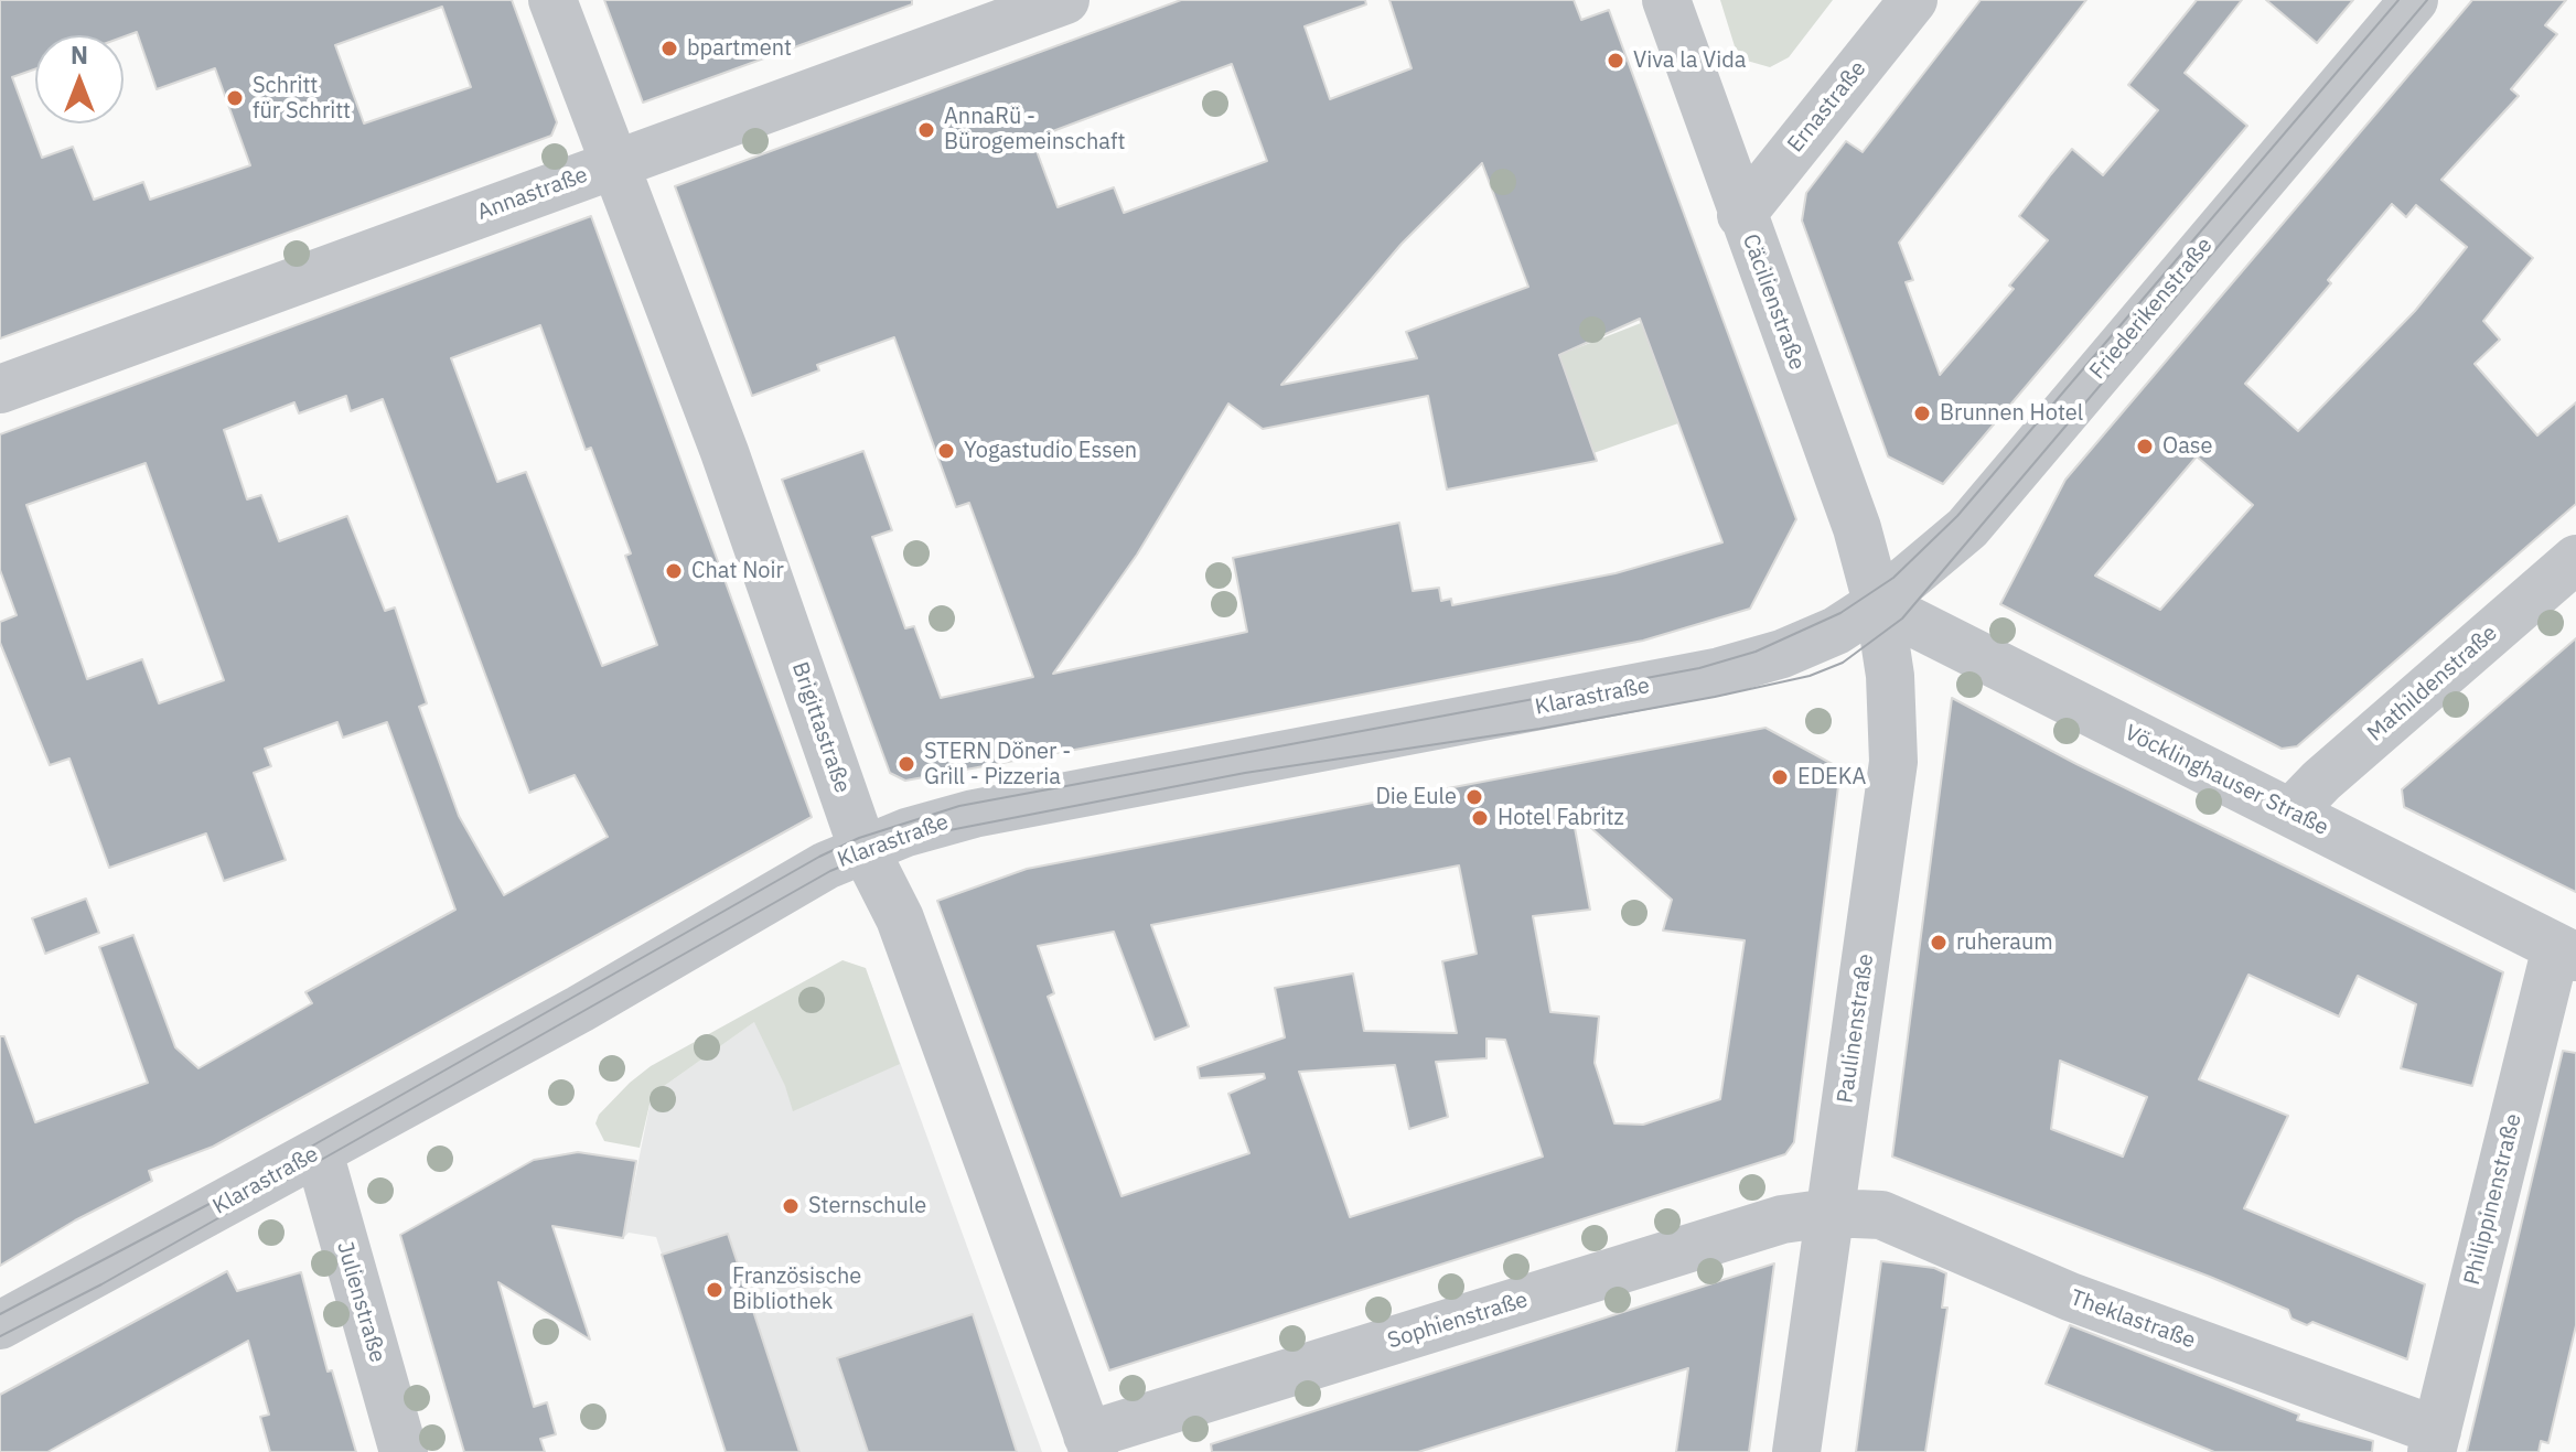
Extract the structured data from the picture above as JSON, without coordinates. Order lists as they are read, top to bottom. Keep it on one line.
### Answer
{"streets":{"street":["Ernastraße","Annastraße","Cäcilienstraße","Friederikenstraße","Mathildenstraße","Klarastraße","Brigittastraße","Vöcklinghauser Straße","Paulinenstraße","Philippinenstraße","Julienstraße","Theklastraße","Sophienstraße"]},"crossings":[["Ernastraße","Cäcilienstraße"],["Annastraße","Brigittastraße"],["Cäcilienstraße","Friederikenstraße"],["Cäcilienstraße","Klarastraße"],["Cäcilienstraße","Vöcklinghauser Straße"],["Cäcilienstraße","Paulinenstraße"],["Friederikenstraße","Klarastraße"],["Friederikenstraße","Vöcklinghauser Straße"],["Friederikenstraße","Paulinenstraße"],["Mathildenstraße","Vöcklinghauser Straße"],["Klarastraße","Brigittastraße"],["Klarastraße","Vöcklinghauser Straße"],["Klarastraße","Paulinenstraße"],["Klarastraße","Julienstraße"],["Brigittastraße","Sophienstraße"],["Vöcklinghauser Straße","Paulinenstraße"],["Vöcklinghauser Straße","Philippinenstraße"],["Paulinenstraße","Theklastraße"],["Paulinenstraße","Sophienstraße"],["Philippinenstraße","Theklastraße"],["Theklastraße","Sophienstraße"]],"places":["bpartment","Viva la Vida","Schritt für Schritt","AnnaRü - Bürogemeinschaft","Brunnen Hotel","Oase","Yogastudio Essen","Chat Noir","STERN Döner - Grill - Pizzeria","EDEKA","Die Eule","Hotel Fabritz","ruheraum","Sternschule","Französische Bibliothek"],"north":"top"}
